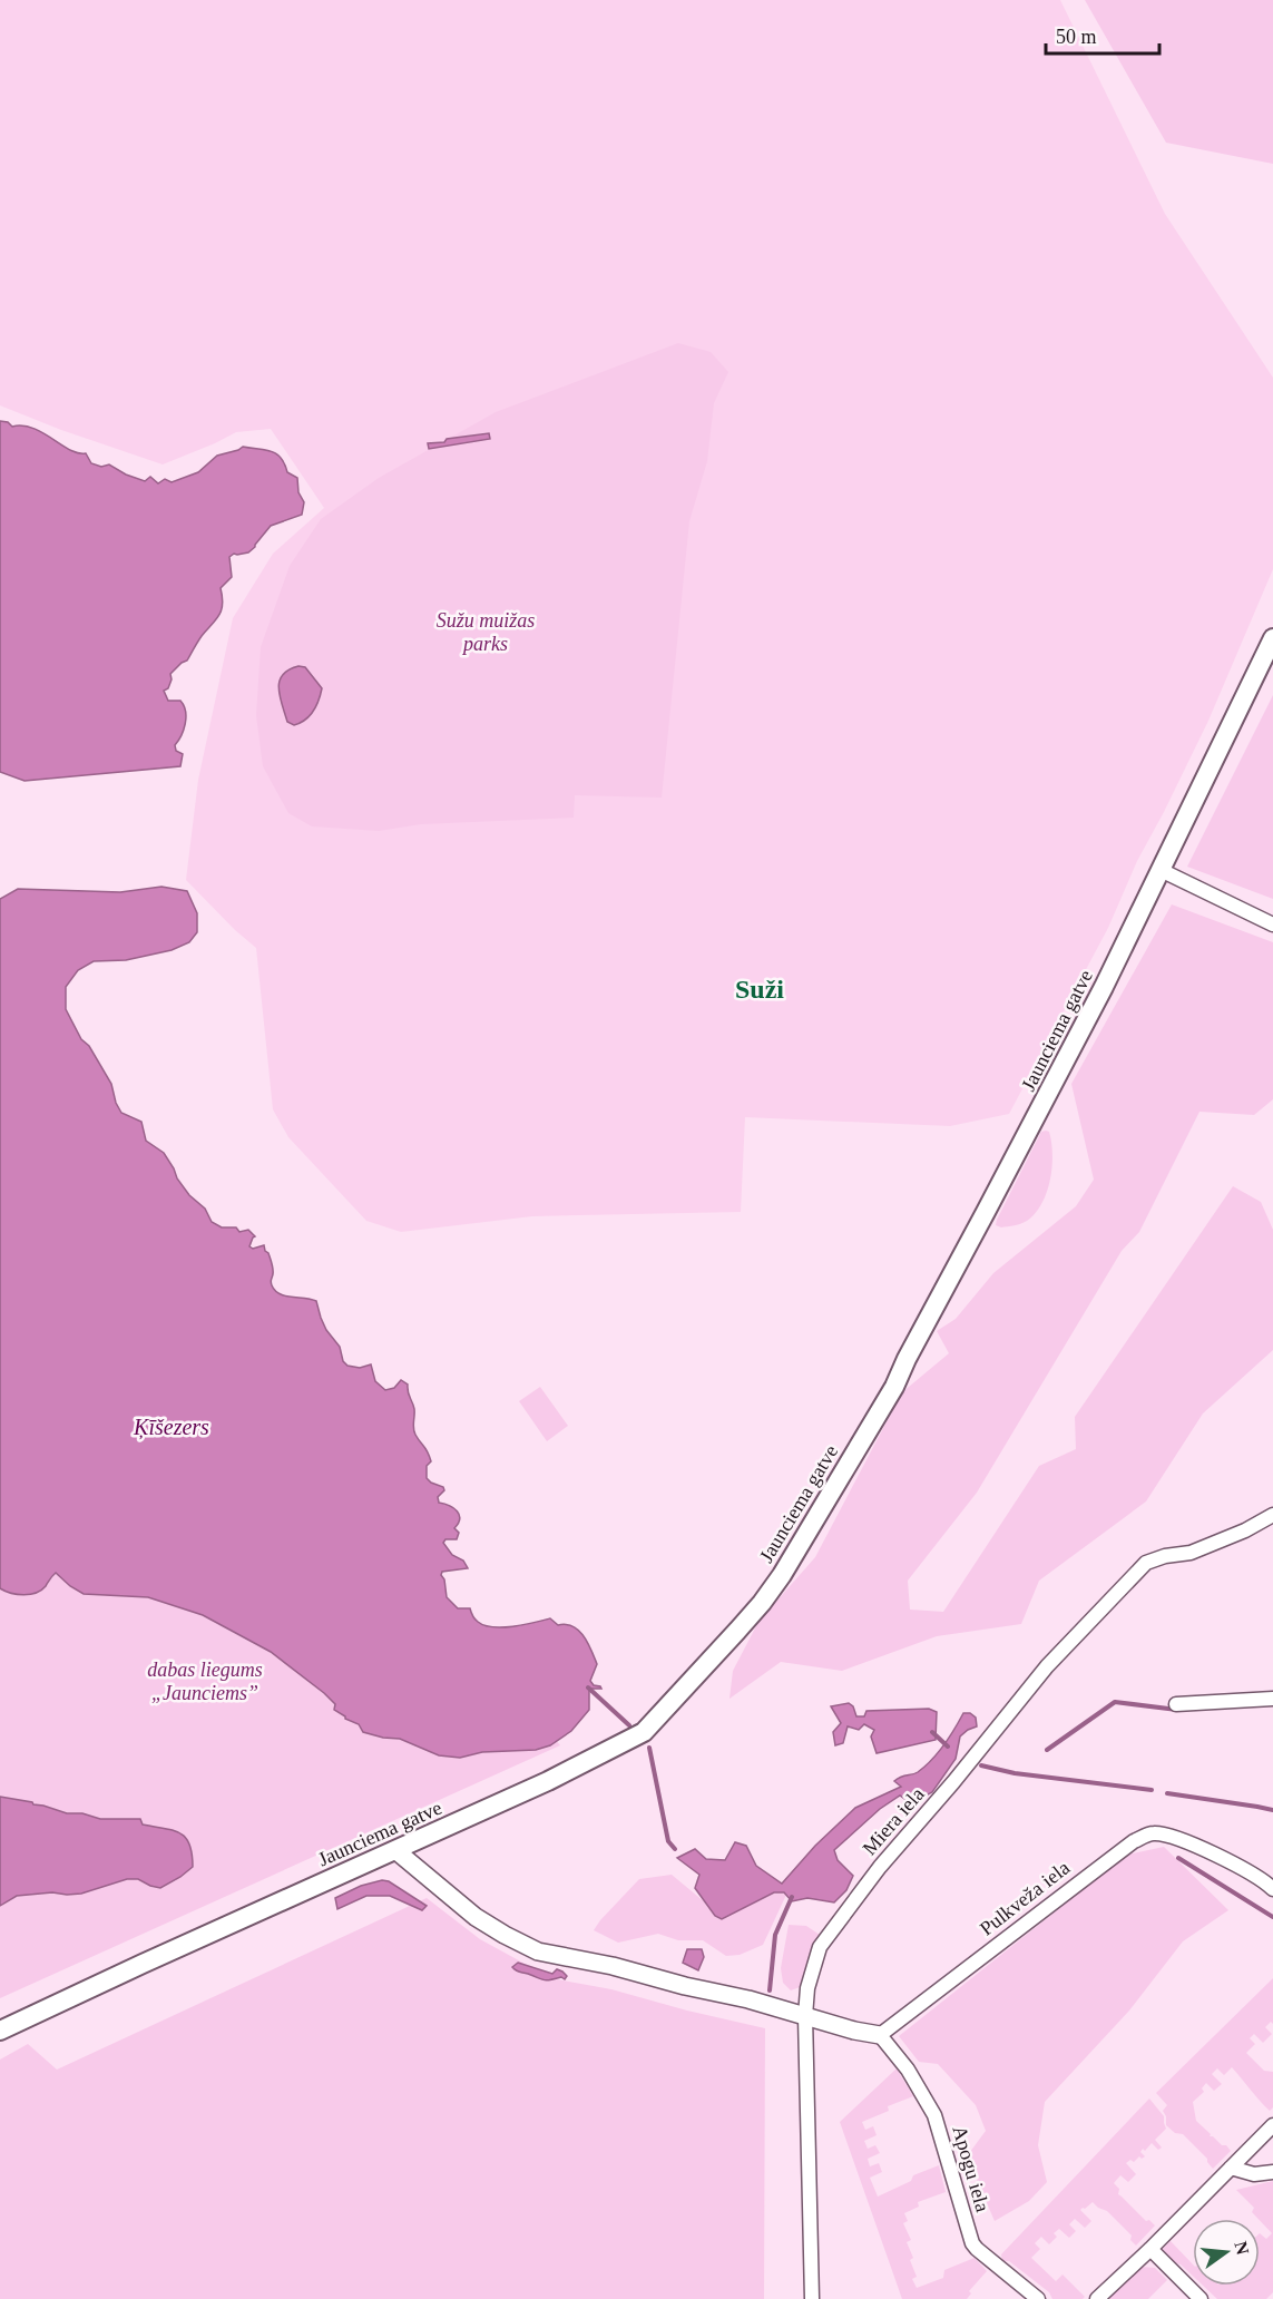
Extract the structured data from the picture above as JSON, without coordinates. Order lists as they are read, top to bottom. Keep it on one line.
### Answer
{"streets":{"main road":["Jaunciema gatve"],"street":["Miera iela","Pulkveža iela","Apogu iela"]},"crossings":[["Pulkveža iela","Apogu iela"]],"districts":["Suži"],"water":["Ķīšezers"],"parks":["Sužu muižas parks","dabas liegums „Jaunciems”"],"scale_bar":"50 m","north":"right"}
